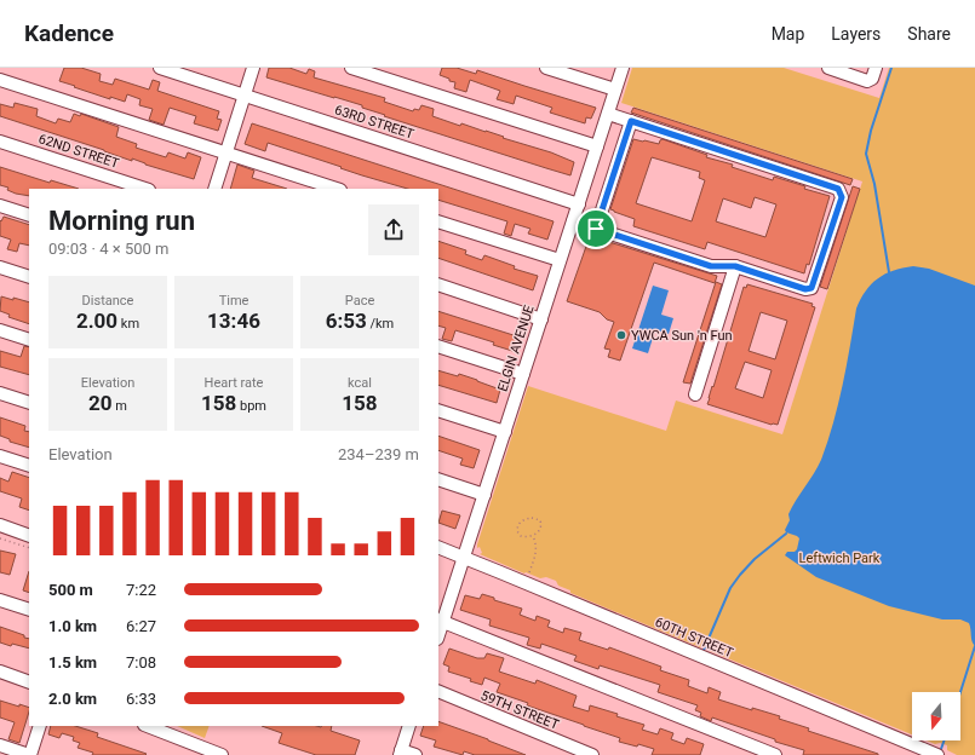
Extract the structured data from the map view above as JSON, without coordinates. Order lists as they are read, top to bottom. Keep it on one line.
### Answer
{"streets":{"street":["63RD STREET","62ND STREET","ELGIN AVENUE","60TH STREET","59TH STREET"]},"crossings":[["63RD STREET","ELGIN AVENUE"],["ELGIN AVENUE","60TH STREET"]],"parks":["Leftwich Park"],"places":["YWCA Sun 'n Fun"],"north":"bottom","page":{"header":"Kadence","nav":["Map","Layers","Share"],"heading":["Morning run","09:03 · 4 × 500 m"],"stats":[["Distance","2.00 km"],["Time","13:46"],["Pace","6:53 /km"],["Elevation","20 m"],["Heart rate","158 bpm"],["kcal","158"]],"chart":["Elevation","234–239 m"],"list":[{"name":"500 m","note":"7:22"},{"name":"1.0 km","note":"6:27"},{"name":"1.5 km","note":"7:08"},{"name":"2.0 km","note":"6:33"}]}}
